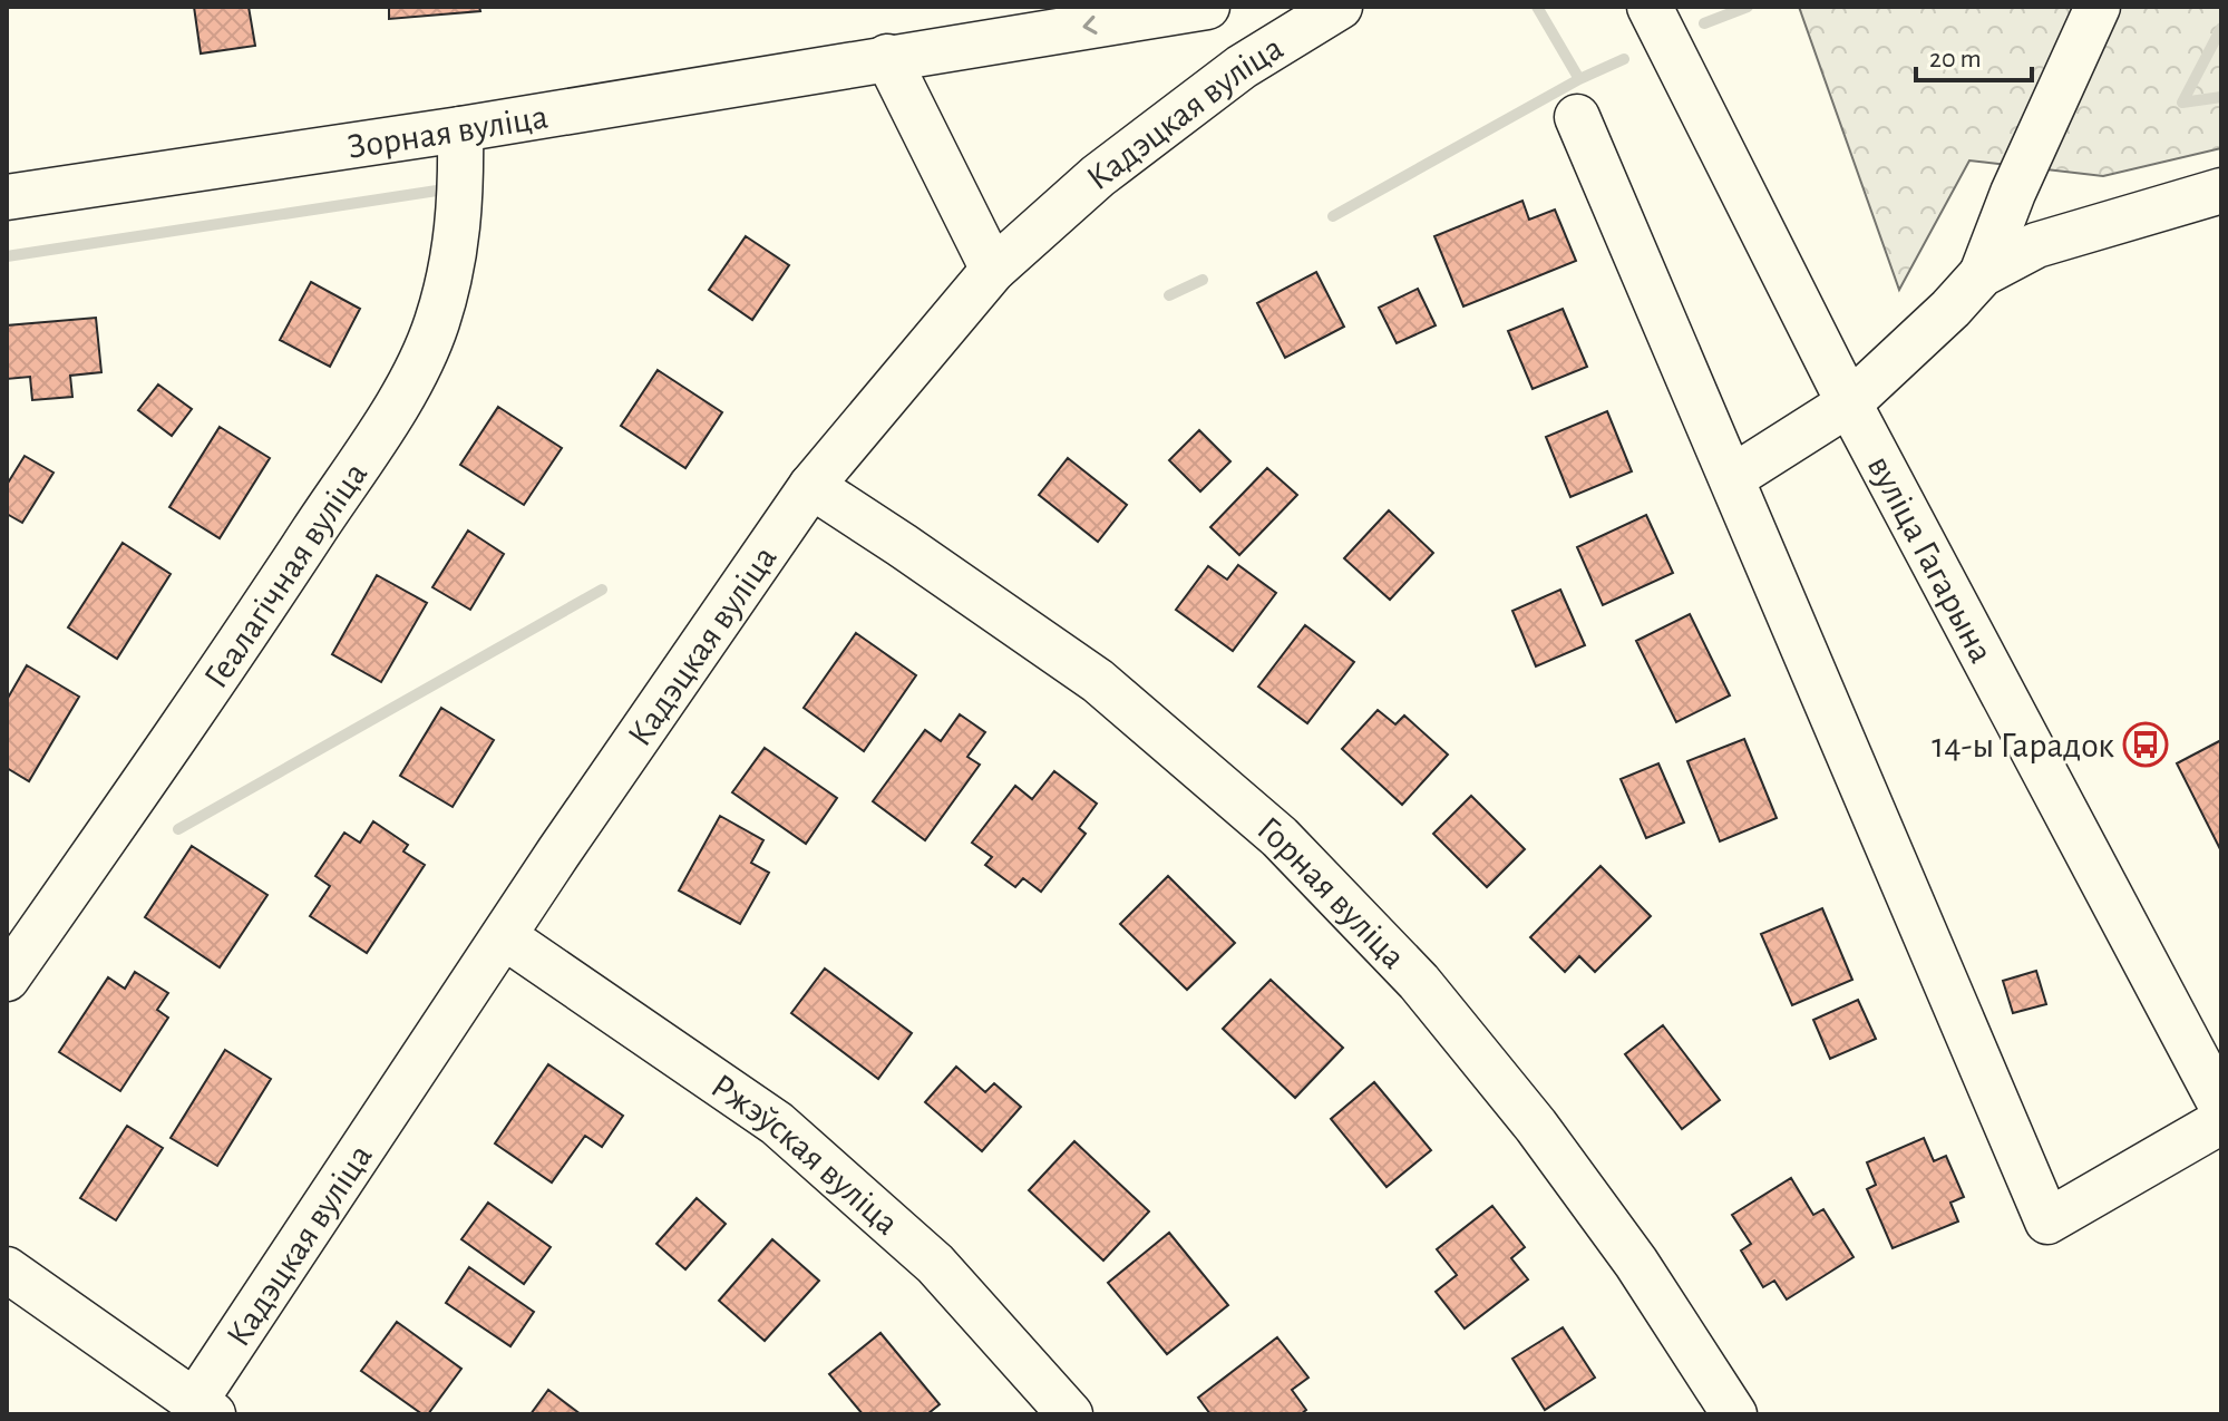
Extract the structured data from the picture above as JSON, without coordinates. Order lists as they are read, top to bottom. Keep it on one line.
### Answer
{"streets":{"street":["Кадэцкая вуліца","Зорная вуліца","вуліца Гагарына","Геалагічная вуліца","Горная вуліца","Ржэўская вуліца"]},"crossings":[["Кадэцкая вуліца","Горная вуліца"],["Кадэцкая вуліца","Ржэўская вуліца"],["Зорная вуліца","Геалагічная вуліца"]],"places":{"bus stop":["14-ы Гарадок"]},"scale_bar":"20 m"}
